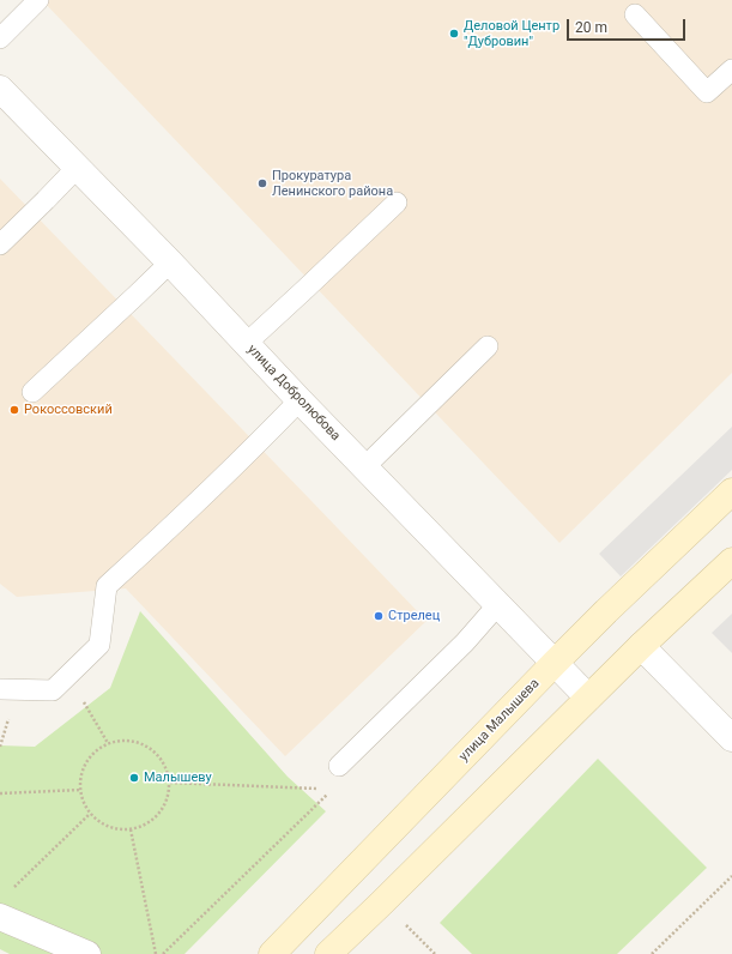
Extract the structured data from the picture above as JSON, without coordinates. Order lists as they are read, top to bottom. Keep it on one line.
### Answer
{"streets":{"main road":["улица Малышева"],"street":["улица Добролюбова"]},"crossings":[["улица Добролюбова","улица Малышева"]],"places":["Деловой Центр \"Дубровин\"","Прокуратура Ленинского района","Рокоссовский","Стрелец","Малышеву"],"scale_bar":"20 m"}
